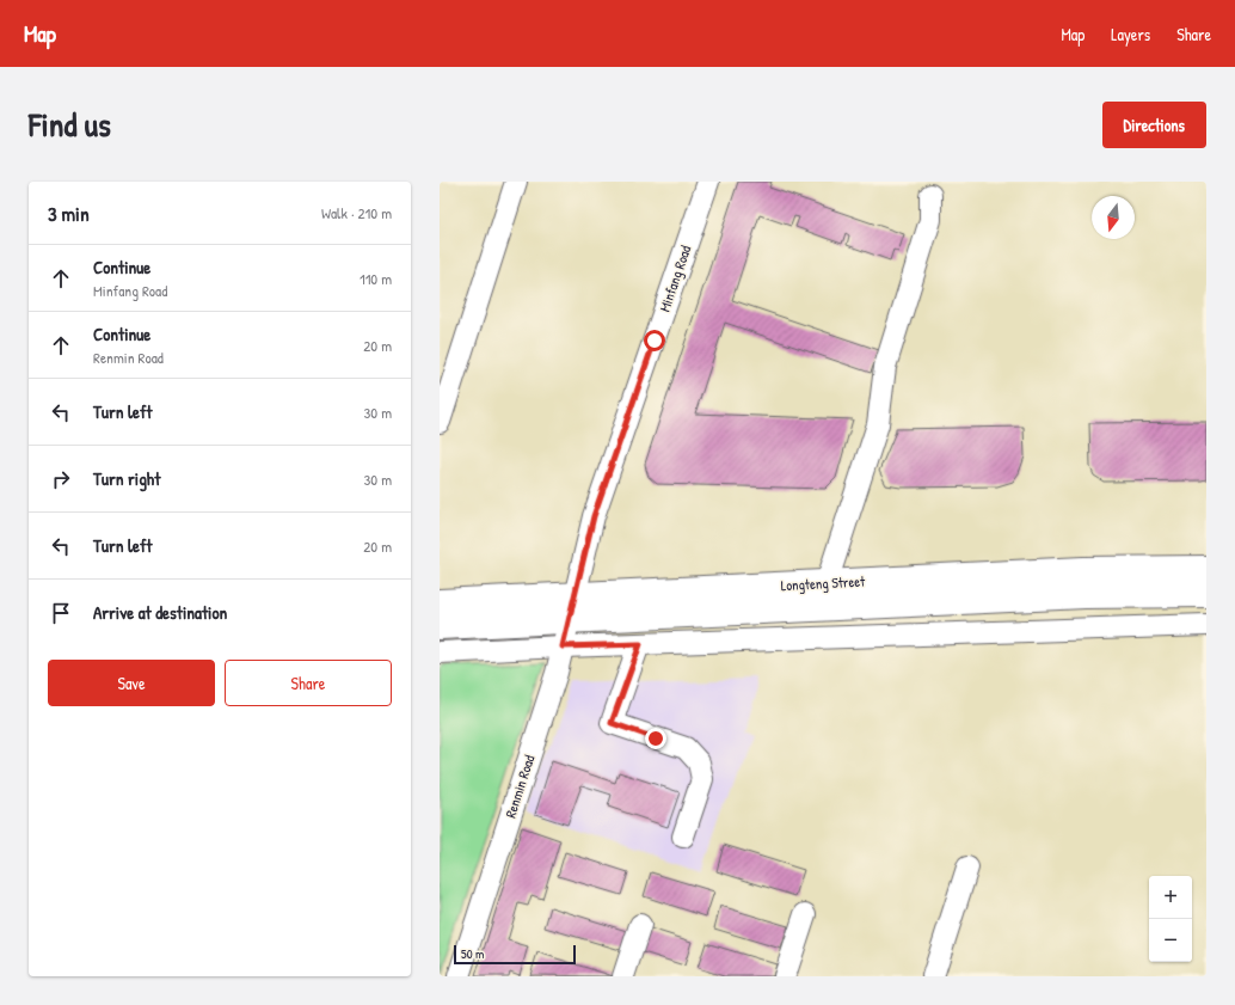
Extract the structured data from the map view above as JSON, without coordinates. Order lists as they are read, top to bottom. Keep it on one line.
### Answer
{"streets":{"highway":["Longteng Street"],"street":["Minfang Road","Renmin Road"]},"crossings":[["Minfang Road","Longteng Street"],["Minfang Road","Renmin Road"],["Longteng Street","Renmin Road"]],"scale_bar":"50 m","north":"bottom","page":{"header":"Map","nav":["Map","Layers","Share"],"title":"Find us","buttons":["Directions",["Save","Share"]],"heading":["3 min","Walk · 210 m"],"list":[["Continue","Minfang Road","110 m"],["Continue","Renmin Road","20 m"],["Turn left","30 m"],["Turn right","30 m"],["Turn left","20 m"],"Arrive at destination"],"map_buttons":["+","−"],"scale":"50 m"}}
